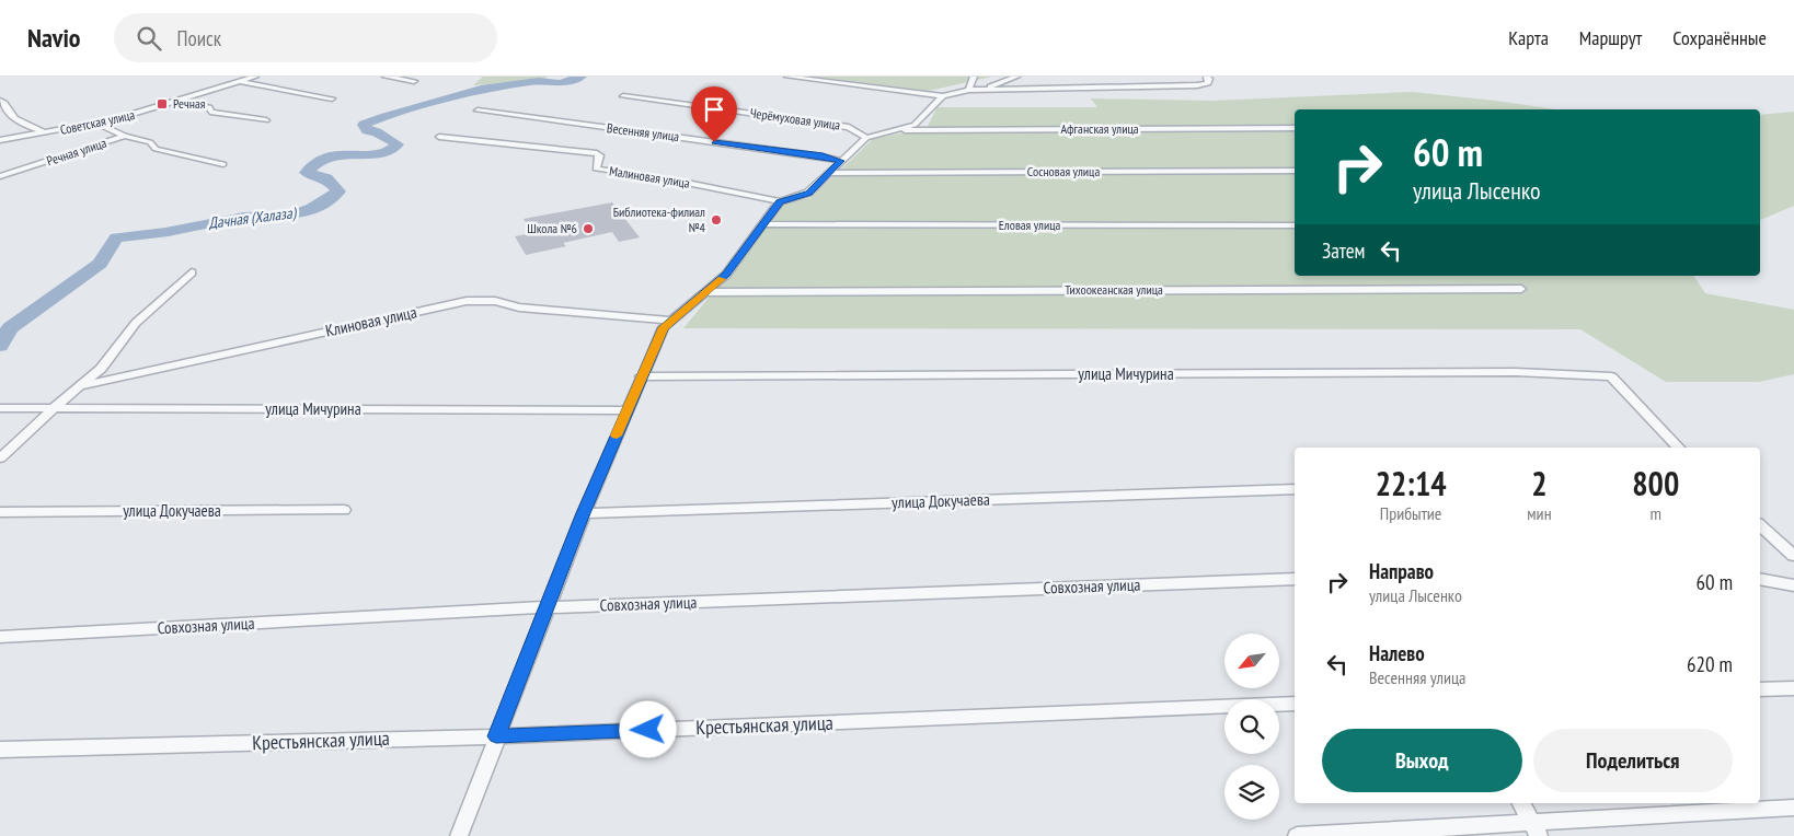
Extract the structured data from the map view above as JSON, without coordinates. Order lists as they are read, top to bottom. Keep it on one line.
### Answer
{"streets":{"street":["Черёмуховая улица","Советская улица","Афганская улица","Весенняя улица","Речная улица","Сосновая улица","Малиновая улица","Еловая улица","Тихоокеанская улица","Клиновая улица","улица Мичурина","улица Докучаева","Совхозная улица","Крестьянская улица"]},"crossings":[["Советская улица","Речная улица"]],"water":["Дачная (Халаза)"],"places":{"transit":["Речная"],"other":["Библиотека-филиал №4","Школа №6"]},"north":"bottom left","page":{"header":"Navio","search":"Поиск","nav":["Карта","Маршрут","Сохранённые"],"turn":["60 m","улица Лысенко"],"then":"Затем","eta":["22:14","Прибытие","2","мин","800","m"],"list":[{"name":"Направо","note":"улица Лысенко","value":"60 m"},{"name":"Налево","note":"Весенняя улица","value":"620 m"}],"buttons":["Выход","Поделиться"]}}
